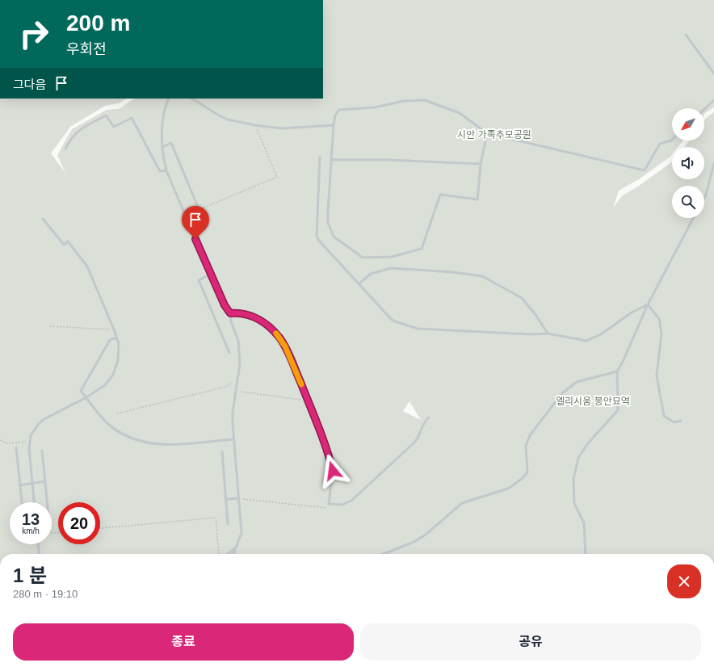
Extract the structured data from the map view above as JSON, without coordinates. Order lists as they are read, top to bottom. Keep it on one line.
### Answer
{"parks":["시안 가족추모공원","엘리시움 봉안묘역"],"north":"bottom left","page":{"turn":["200 m","우회전"],"then":"그다음","speed":"13 km/h","limit":"20","heading":["1 분","280 m · 19:10"],"buttons":["종료","공유"]}}
